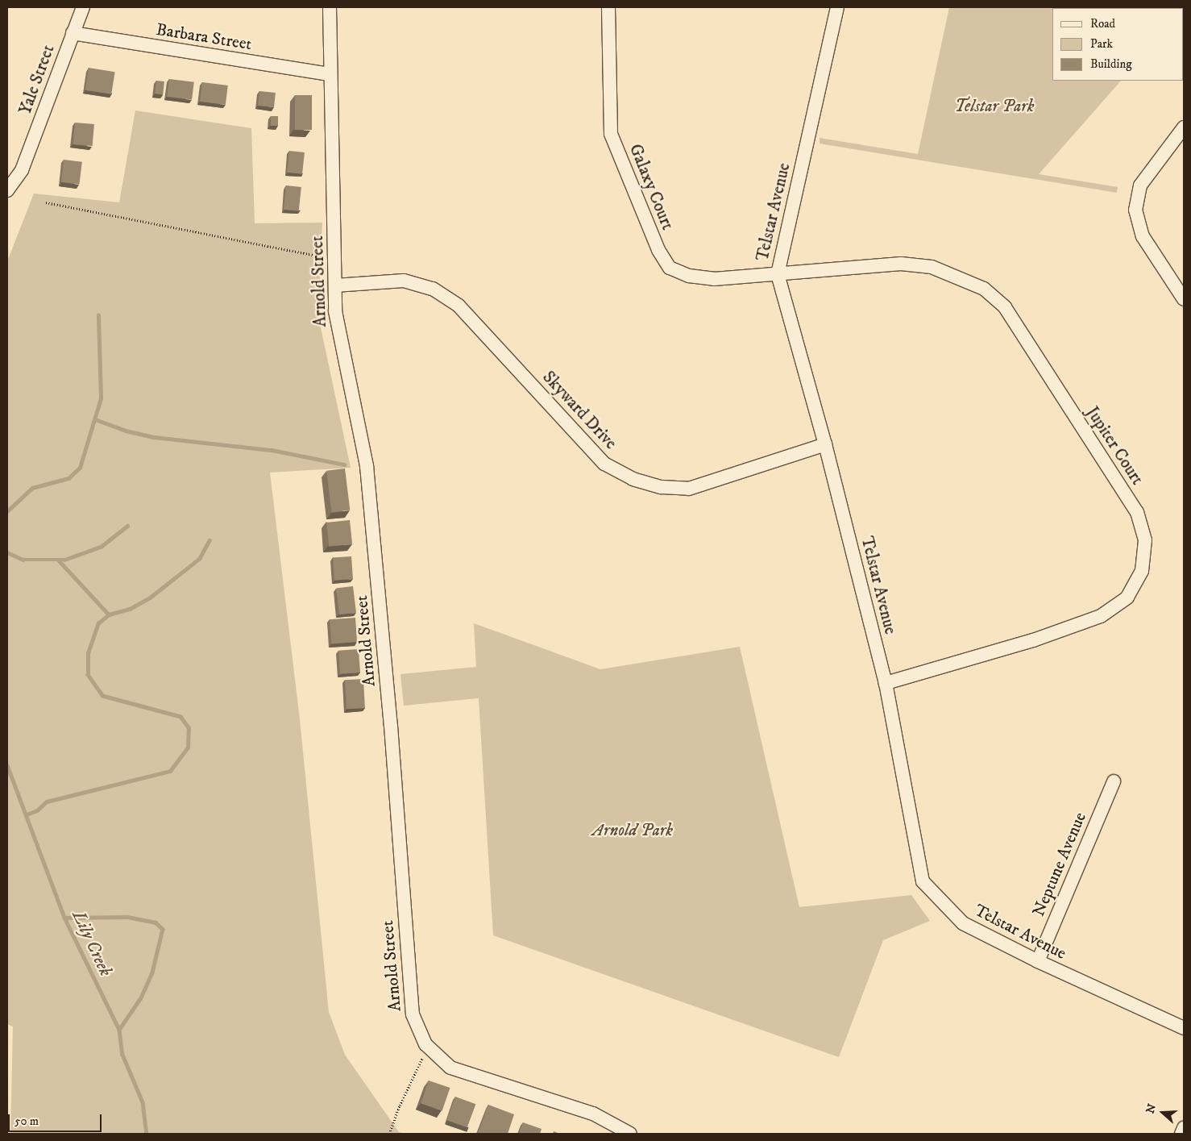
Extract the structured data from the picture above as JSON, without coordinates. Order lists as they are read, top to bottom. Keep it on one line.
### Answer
{"streets":{"street":["Barbara Street","Yale Street","Galaxy Court","Telstar Avenue","Arnold Street","Skyward Drive","Jupiter Court","Neptune Avenue"]},"crossings":[["Barbara Street","Yale Street"],["Barbara Street","Arnold Street"],["Galaxy Court","Telstar Avenue"],["Galaxy Court","Jupiter Court"],["Telstar Avenue","Skyward Drive"],["Telstar Avenue","Jupiter Court"],["Telstar Avenue","Neptune Avenue"],["Arnold Street","Skyward Drive"]],"water":["Lily Creek"],"parks":["Telstar Park","Arnold Park"],"legend":["Road","Park","Building"],"scale_bar":"50 m","north":"left"}
